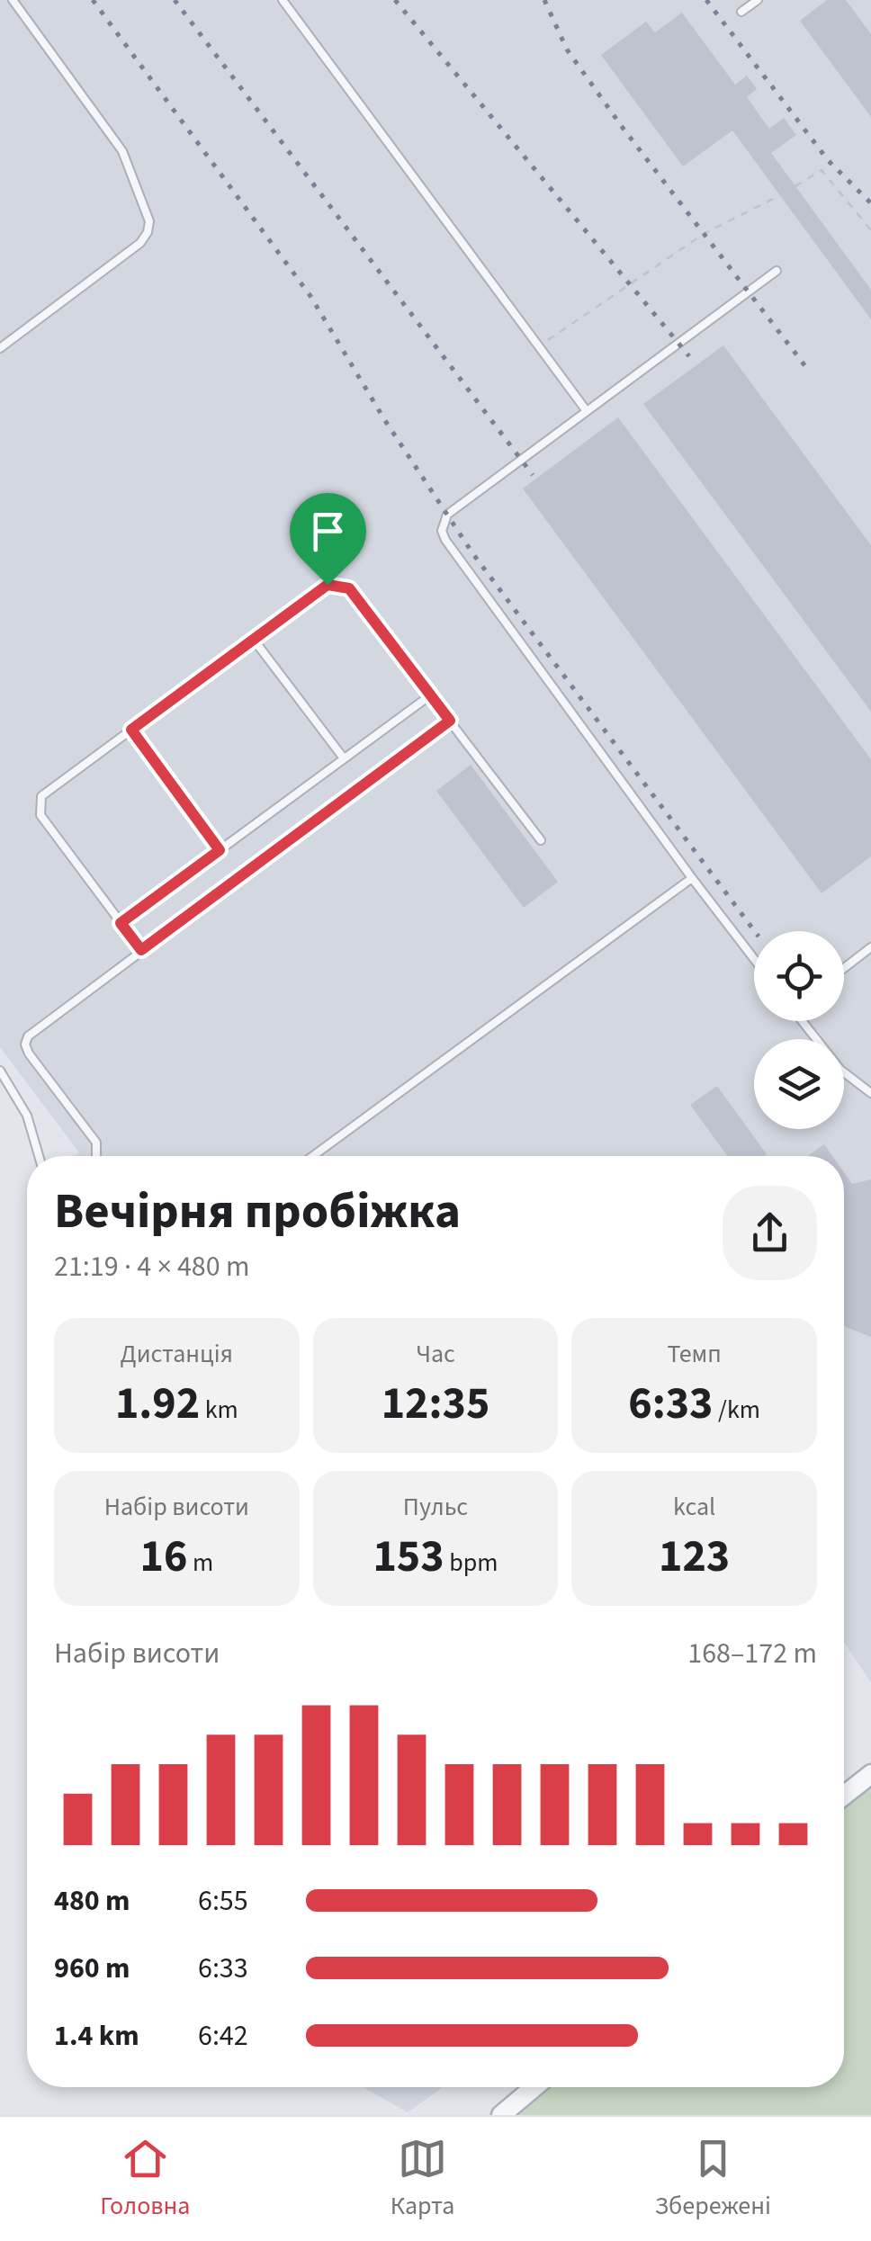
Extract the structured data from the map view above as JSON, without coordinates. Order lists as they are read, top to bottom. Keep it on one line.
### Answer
{"page":{"heading":["Вечірня пробіжка","21:19 · 4 × 480 m"],"stats":[["Дистанція","1.92 km"],["Час","12:35"],["Темп","6:33 /km"],["Набір висоти","16 m"],["Пульс","153 bpm"],["kcal","123"]],"chart":["Набір висоти","168–172 m"],"list":[{"name":"480 m","note":"6:55"},{"name":"960 m","note":"6:33"},{"name":"1.4 km","note":"6:42"}],"tabs":["Головна","Карта","Збережені"]}}
